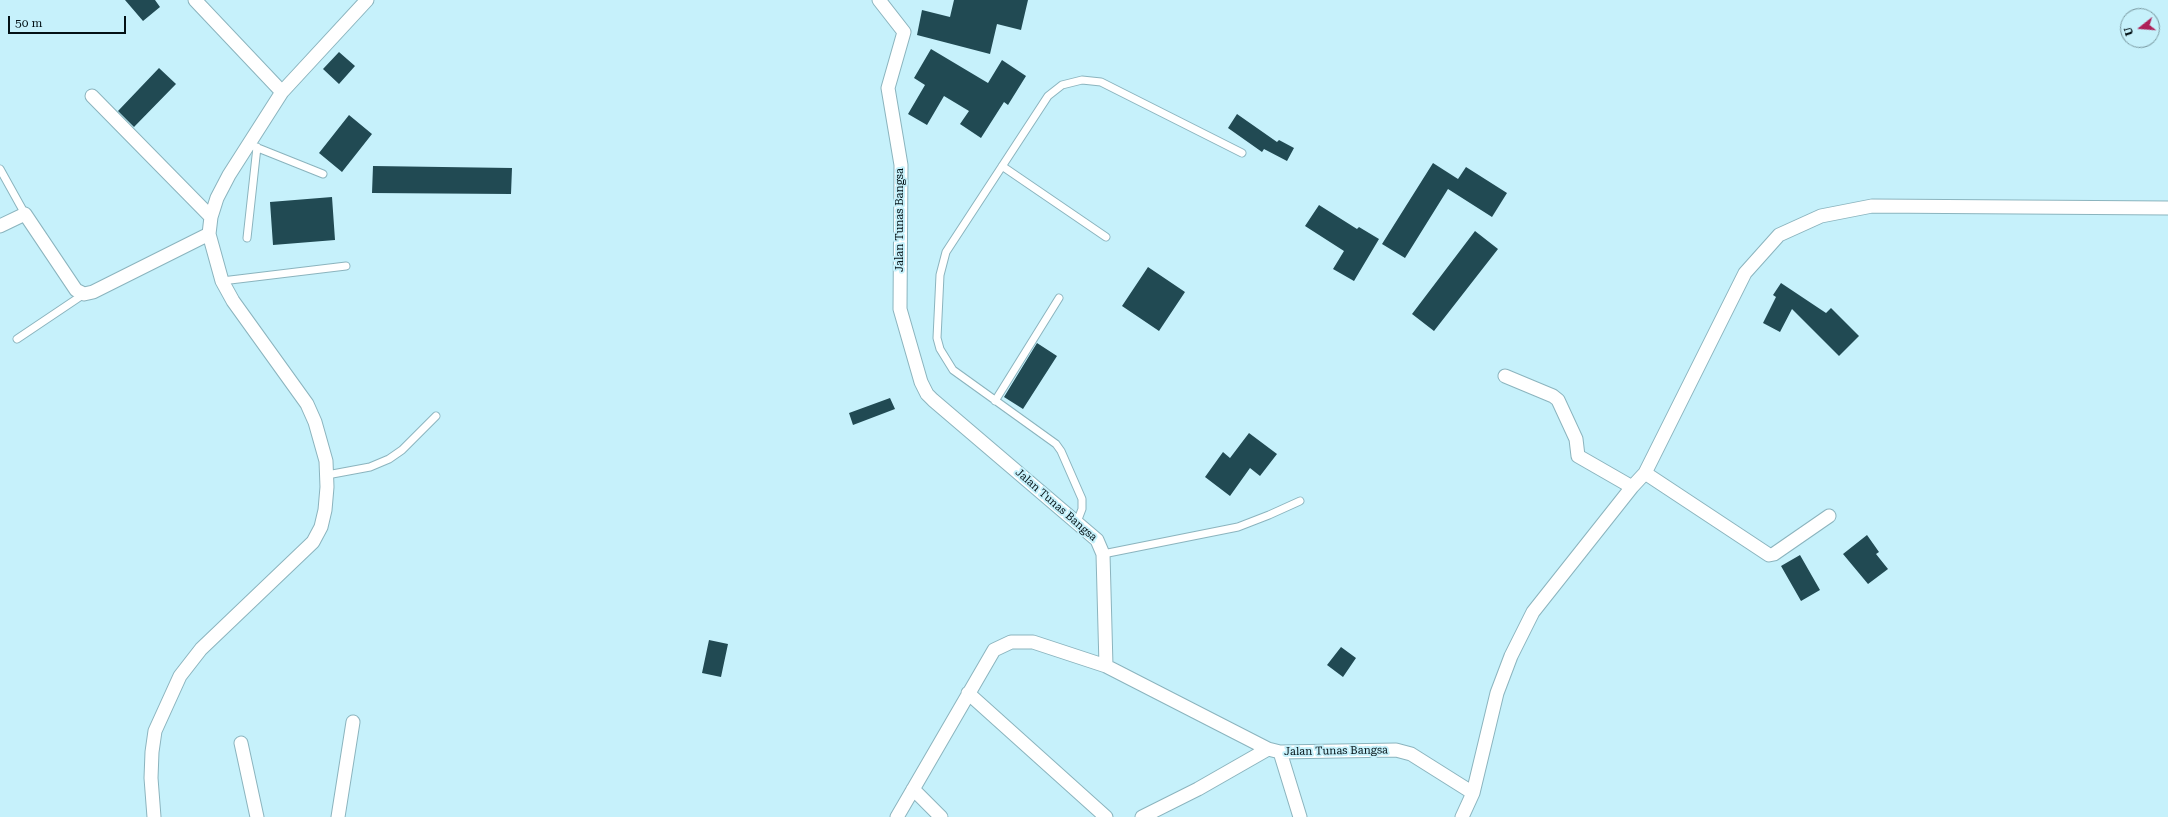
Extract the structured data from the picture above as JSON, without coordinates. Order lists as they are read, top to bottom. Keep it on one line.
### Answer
{"streets":{"street":["Jalan Tunas Bangsa"]},"scale_bar":"50 m","north":"left"}
